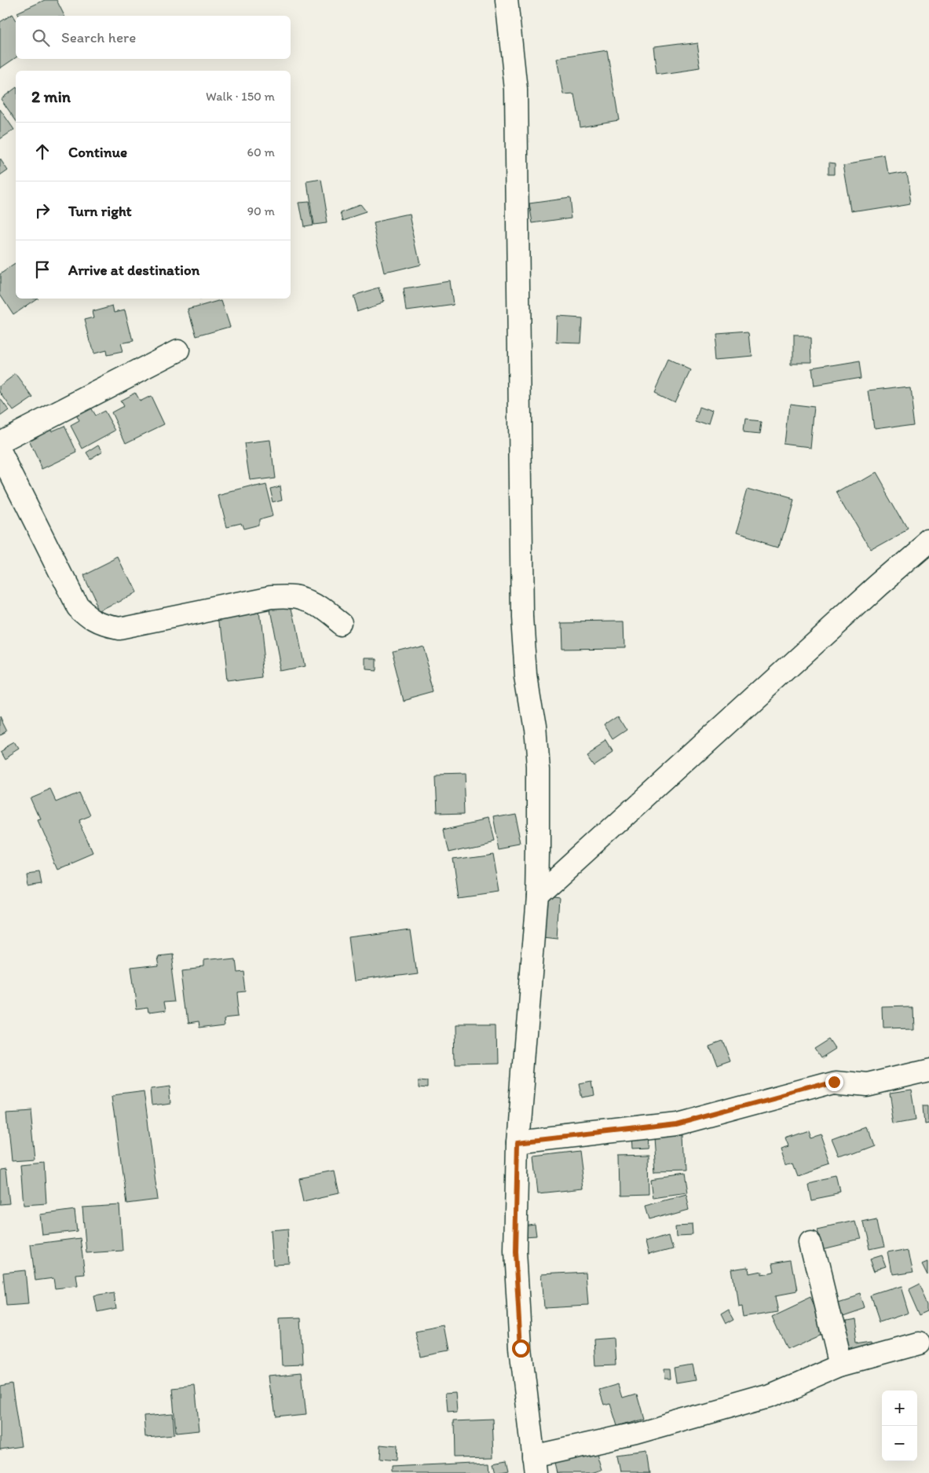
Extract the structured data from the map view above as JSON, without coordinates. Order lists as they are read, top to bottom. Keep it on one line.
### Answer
{"page":{"search":"Search here","heading":["2 min","Walk · 150 m"],"list":[["Continue","60 m"],["Turn right","90 m"],"Arrive at destination"],"map_buttons":["+","−"]}}
